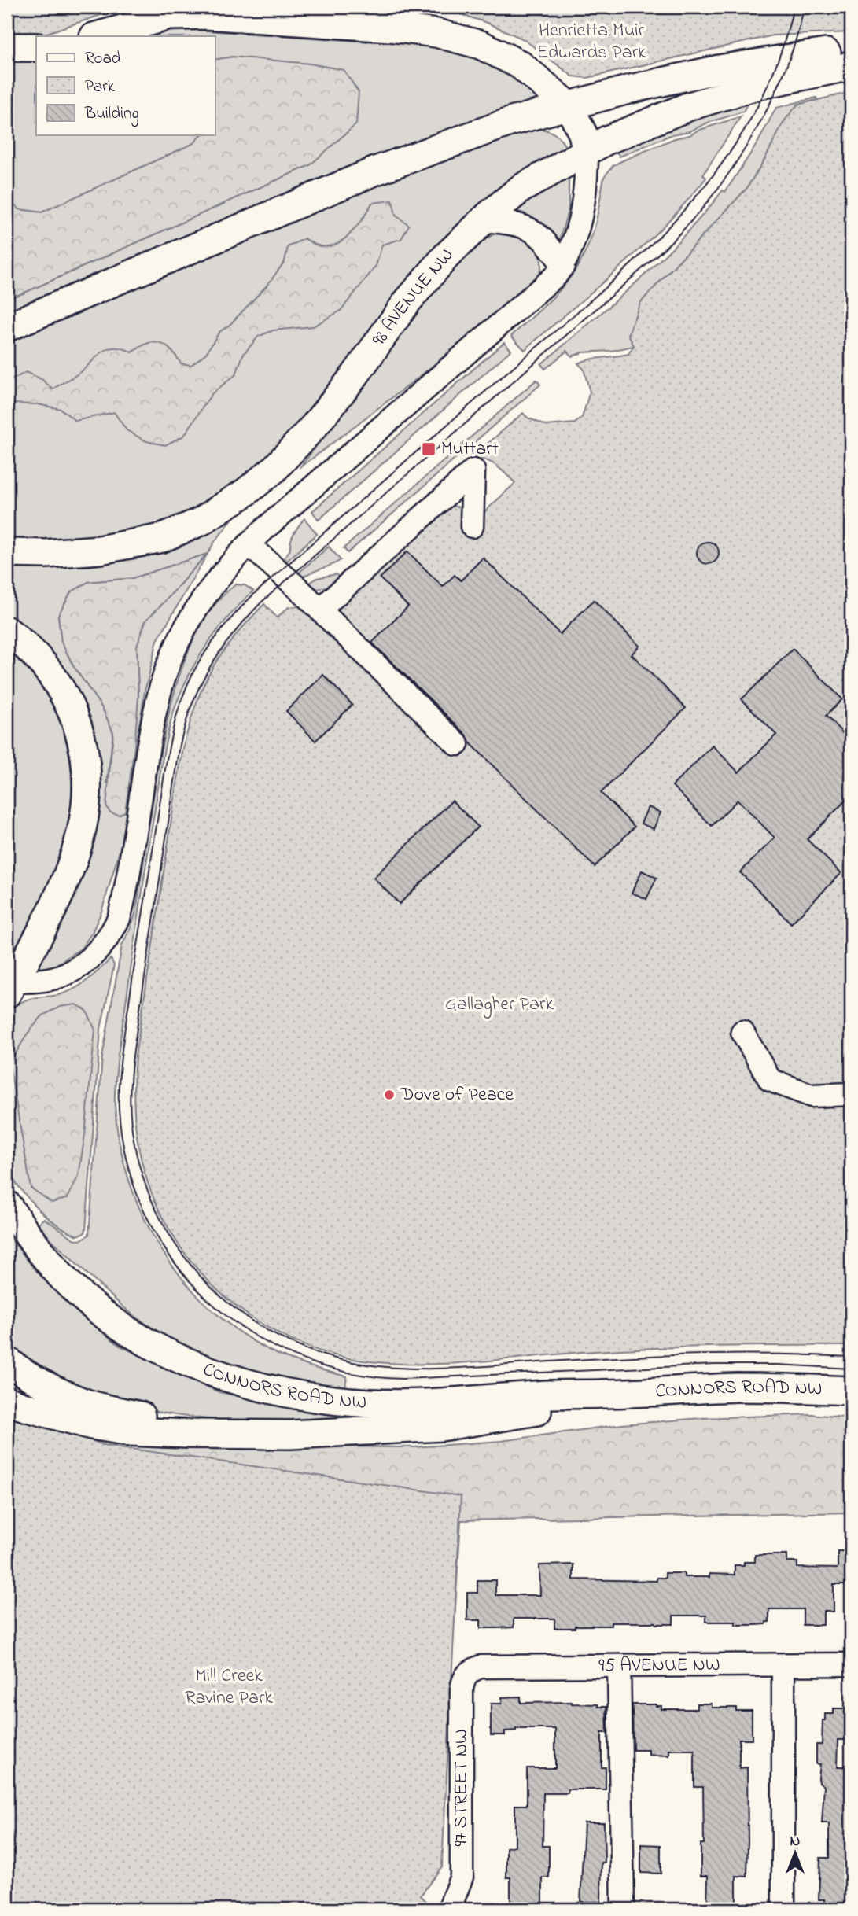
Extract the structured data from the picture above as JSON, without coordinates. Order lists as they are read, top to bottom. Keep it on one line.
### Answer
{"streets":{"main road":["98 AVENUE NW","CONNORS ROAD NW"],"street":["95 AVENUE NW","97 STREET NW"]},"crossings":[["95 AVENUE NW","97 STREET NW"]],"parks":["Henrietta Muir Edwards Park","Gallagher Park","Mill Creek Ravine Park"],"places":{"transit":["Muttart"],"other":["Dove of Peace"]},"legend":["Road","Park","Building"],"north":"top"}
